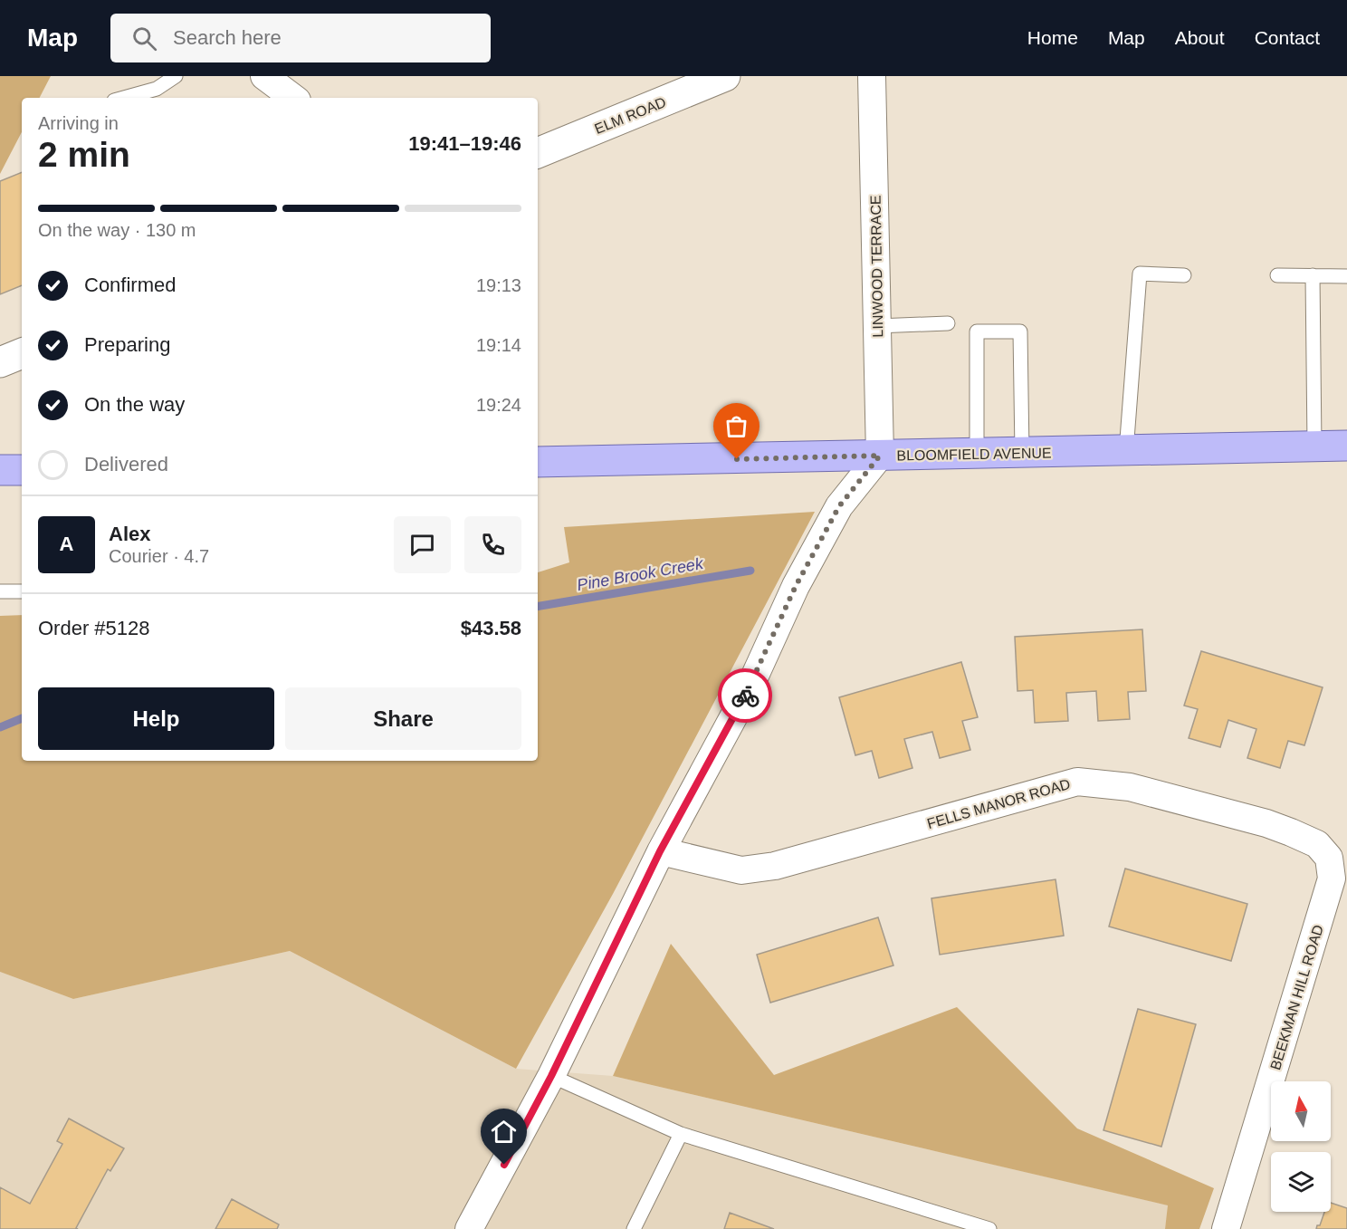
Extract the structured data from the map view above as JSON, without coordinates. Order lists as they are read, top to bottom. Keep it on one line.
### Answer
{"streets":{"main road":["BLOOMFIELD AVENUE"],"street":["ELM ROAD","LINWOOD TERRACE","FELLS MANOR ROAD","BEEKMAN HILL ROAD"]},"crossings":[["LINWOOD TERRACE","BLOOMFIELD AVENUE"],["FELLS MANOR ROAD","BEEKMAN HILL ROAD"]],"water":["Pine Brook Creek"],"north":"top","page":{"header":"Map","search":"Search here","nav":["Home","Map","About","Contact"],"heading":["2 min","Arriving in","19:41–19:46"],"panel":["Alex","Courier · 4.7","Order #5128","$43.58"],"bar":"On the way · 130 m","list":[["Confirmed","19:13"],["Preparing","19:14"],["On the way","19:24"],"Delivered"],"round":"A","buttons":["Help","Share"]}}
